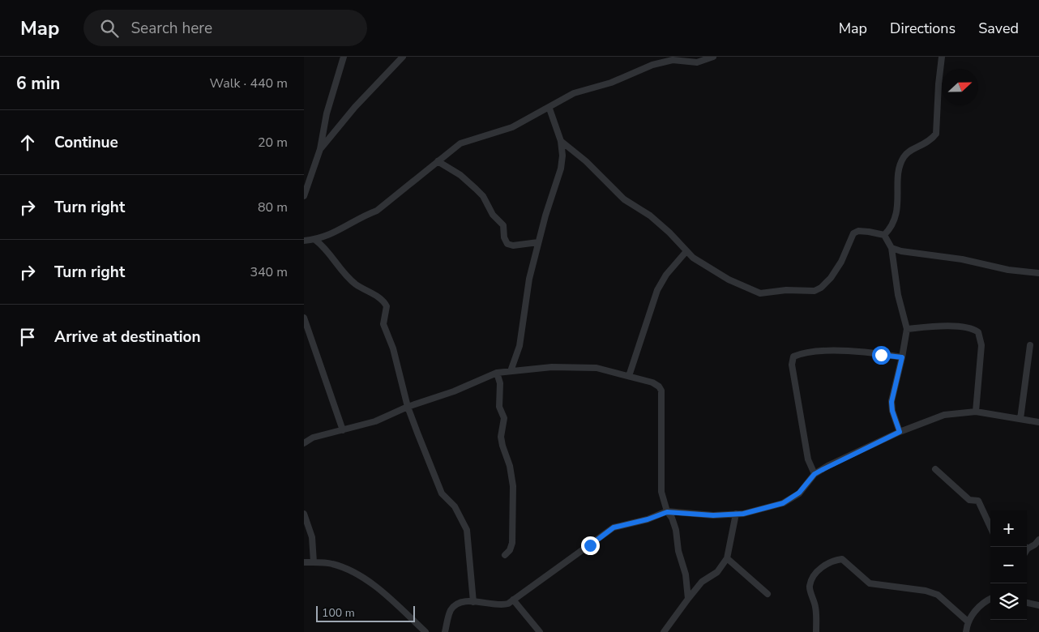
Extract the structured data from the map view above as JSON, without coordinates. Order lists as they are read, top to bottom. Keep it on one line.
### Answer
{"scale_bar":"100 m","north":"right","page":{"header":"Map","search":"Search here","nav":["Map","Directions","Saved"],"heading":["6 min","Walk · 440 m"],"list":[["Continue","20 m"],["Turn right","80 m"],["Turn right","340 m"],"Arrive at destination"],"map_buttons":["+","−"],"scale":"100 m"}}
